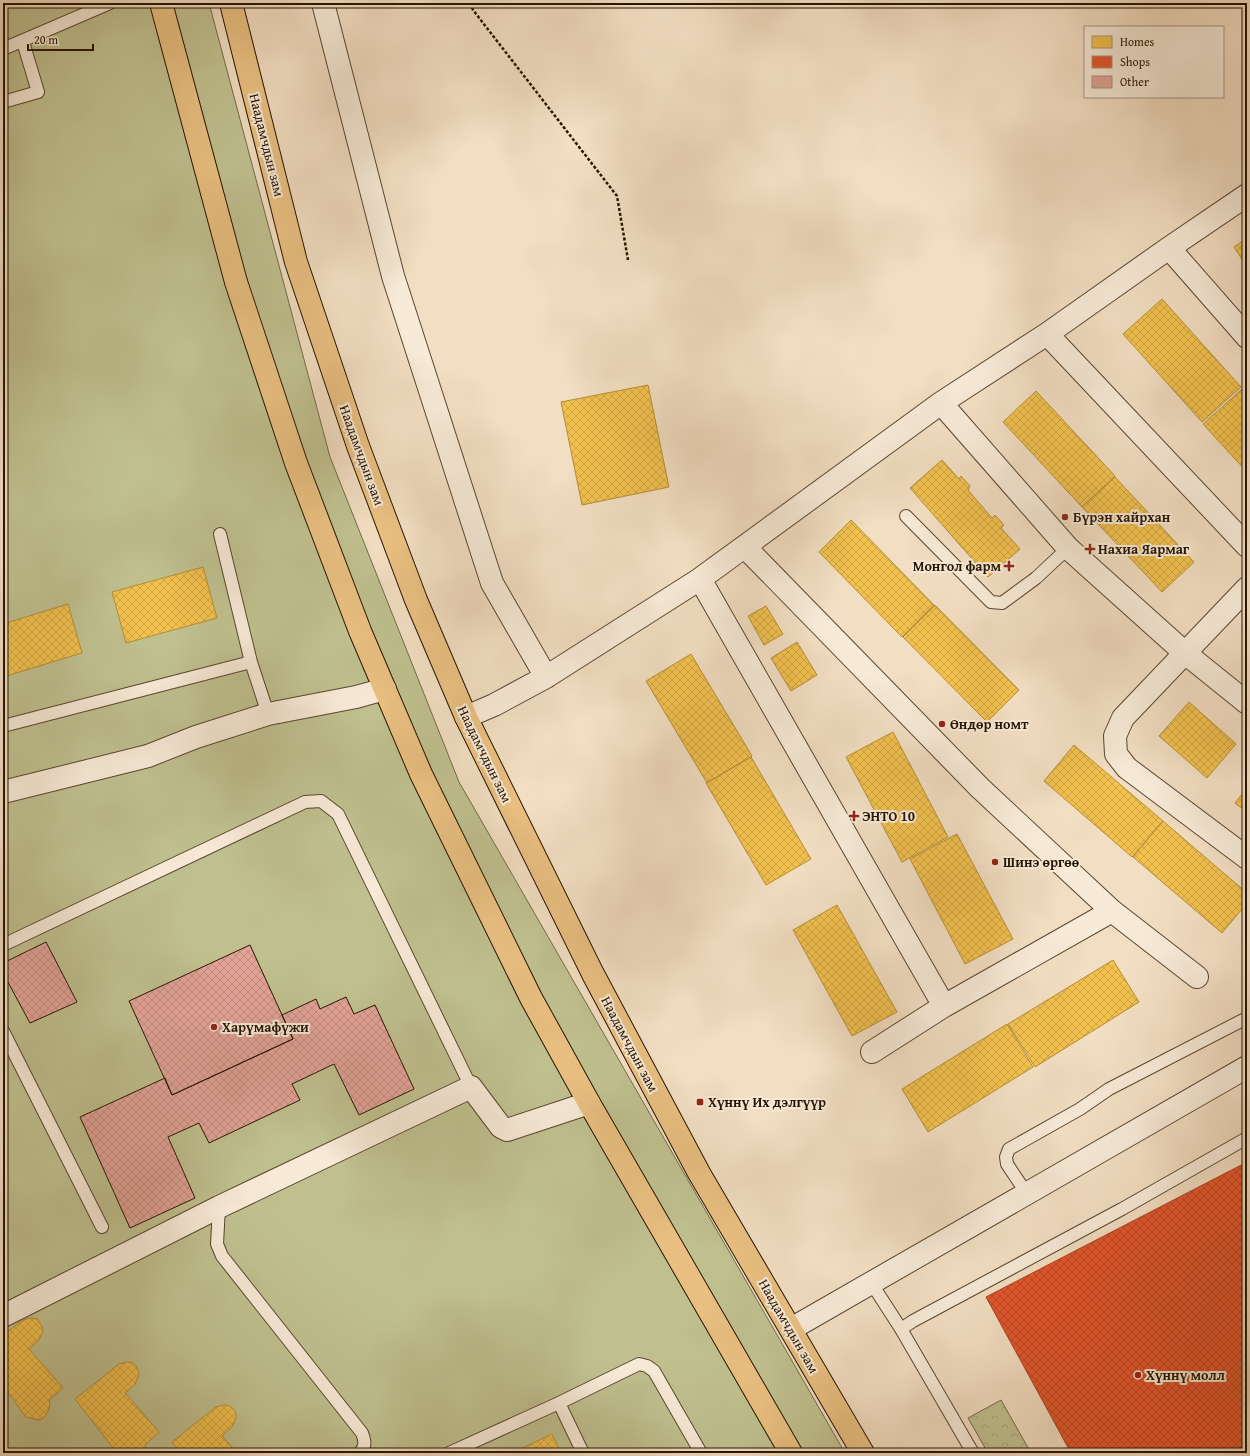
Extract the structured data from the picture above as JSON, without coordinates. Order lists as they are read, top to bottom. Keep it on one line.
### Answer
{"streets":{"highway":["Наадамчдын зам"]},"places":{"other":["Бүрэн хайрхан","Өндөр номт","Шинэ өргөө","Харүмафүжи","Хүннү молл"],"health":["Нахиа Яармаг","Монгол фарм","ЭНТО 10"],"transit":["Хүннү Их дэлгүүр"]},"legend":["Homes","Shops","Other"],"scale_bar":"20 m"}
